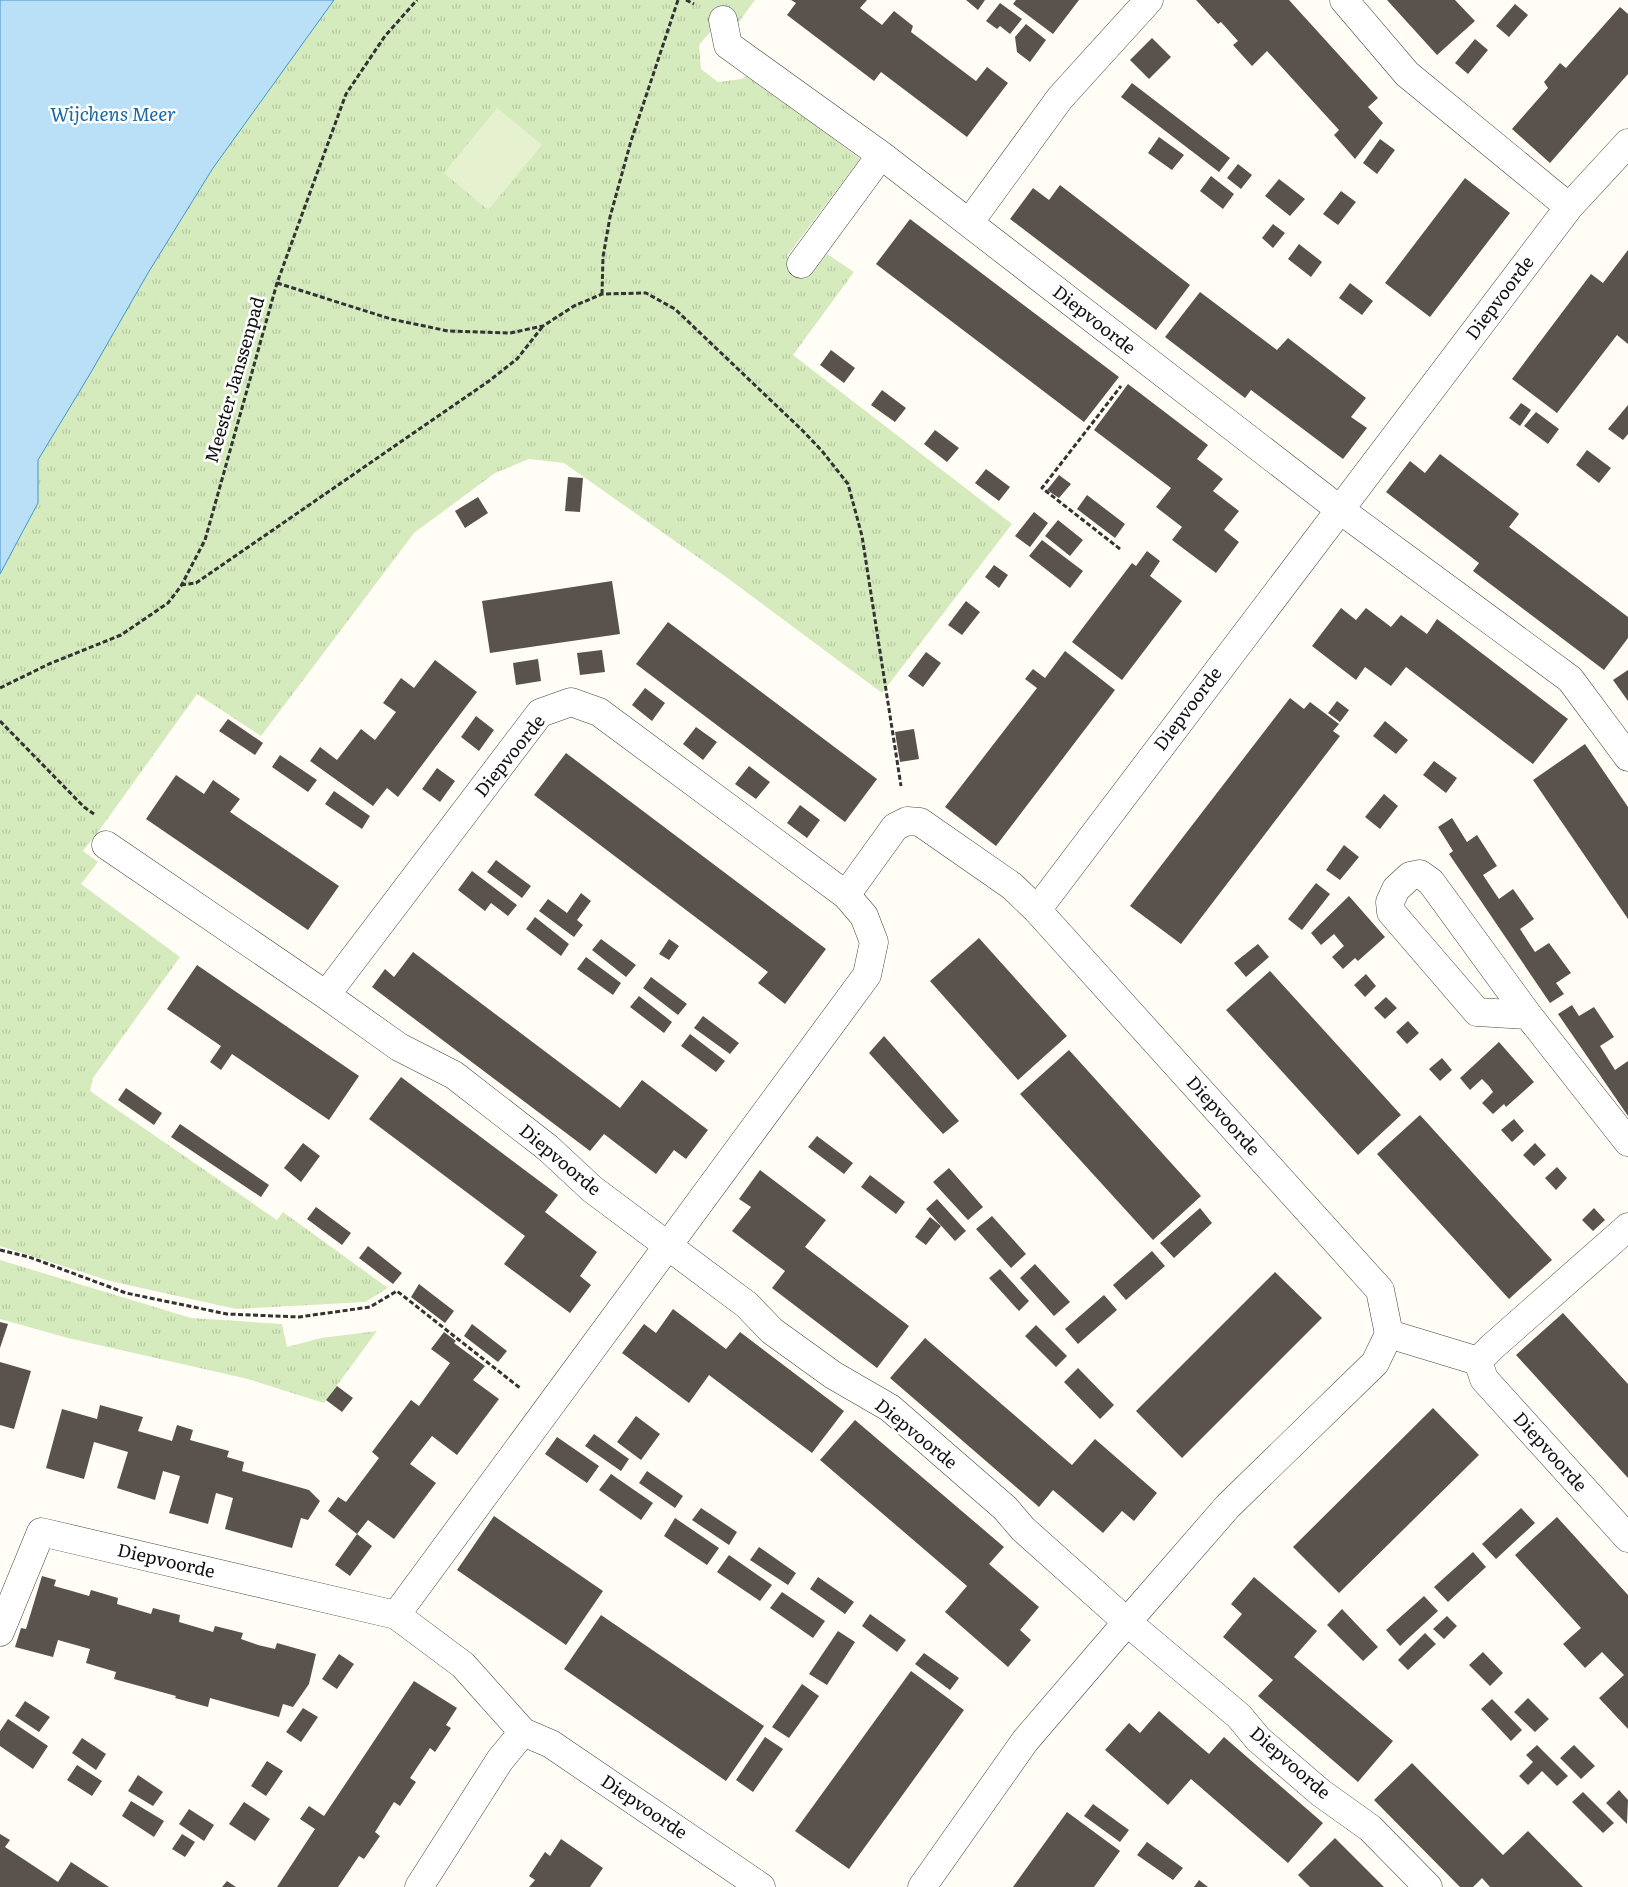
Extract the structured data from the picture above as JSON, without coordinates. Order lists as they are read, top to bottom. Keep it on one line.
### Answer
{"streets":{"street":["Diepvoorde"],"path":["Meester Janssenpad"]},"water":["Wijchens Meer"]}
